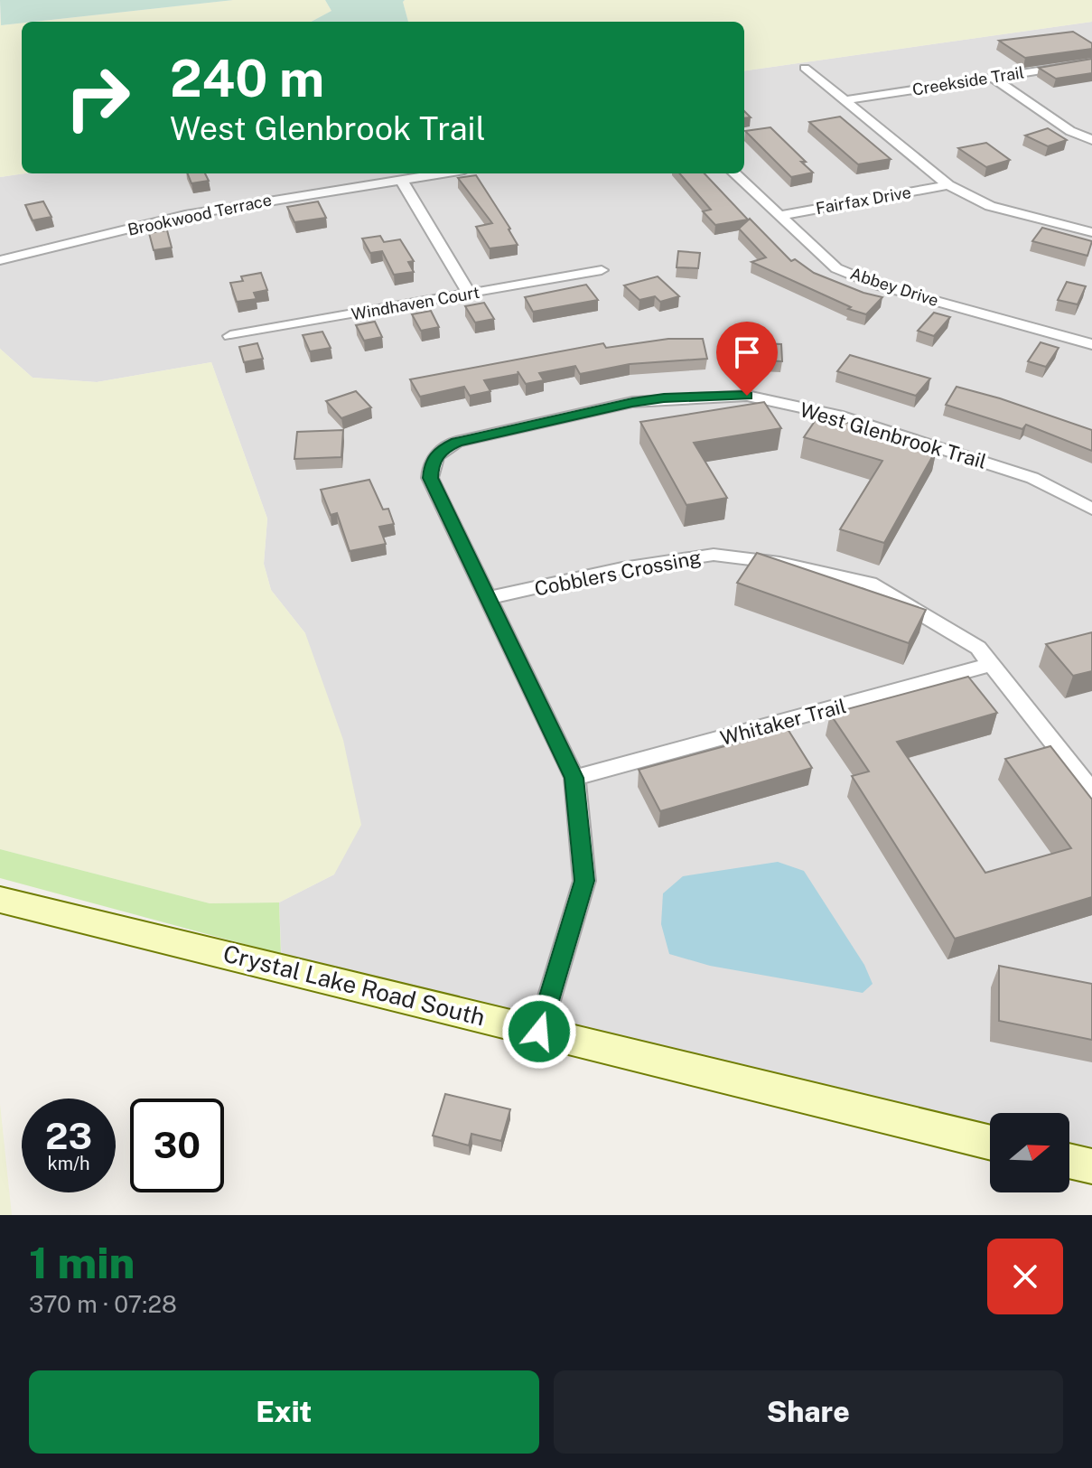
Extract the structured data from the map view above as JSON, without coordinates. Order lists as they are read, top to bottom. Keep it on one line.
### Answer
{"streets":{"street":["Creekside Trail","Fairfax Drive","Brookwood Terrace","Abbey Drive","Windhaven Court","West Glenbrook Trail","Cobblers Crossing","Whitaker Trail","Crystal Lake Road South"]},"crossings":[["Fairfax Drive","Abbey Drive"],["West Glenbrook Trail","Cobblers Crossing"],["Cobblers Crossing","Whitaker Trail"]],"north":"right","page":{"turn":["240 m","West Glenbrook Trail"],"speed":"23 km/h","limit":"30","heading":["1 min","370 m · 07:28"],"buttons":["Exit","Share"]}}
